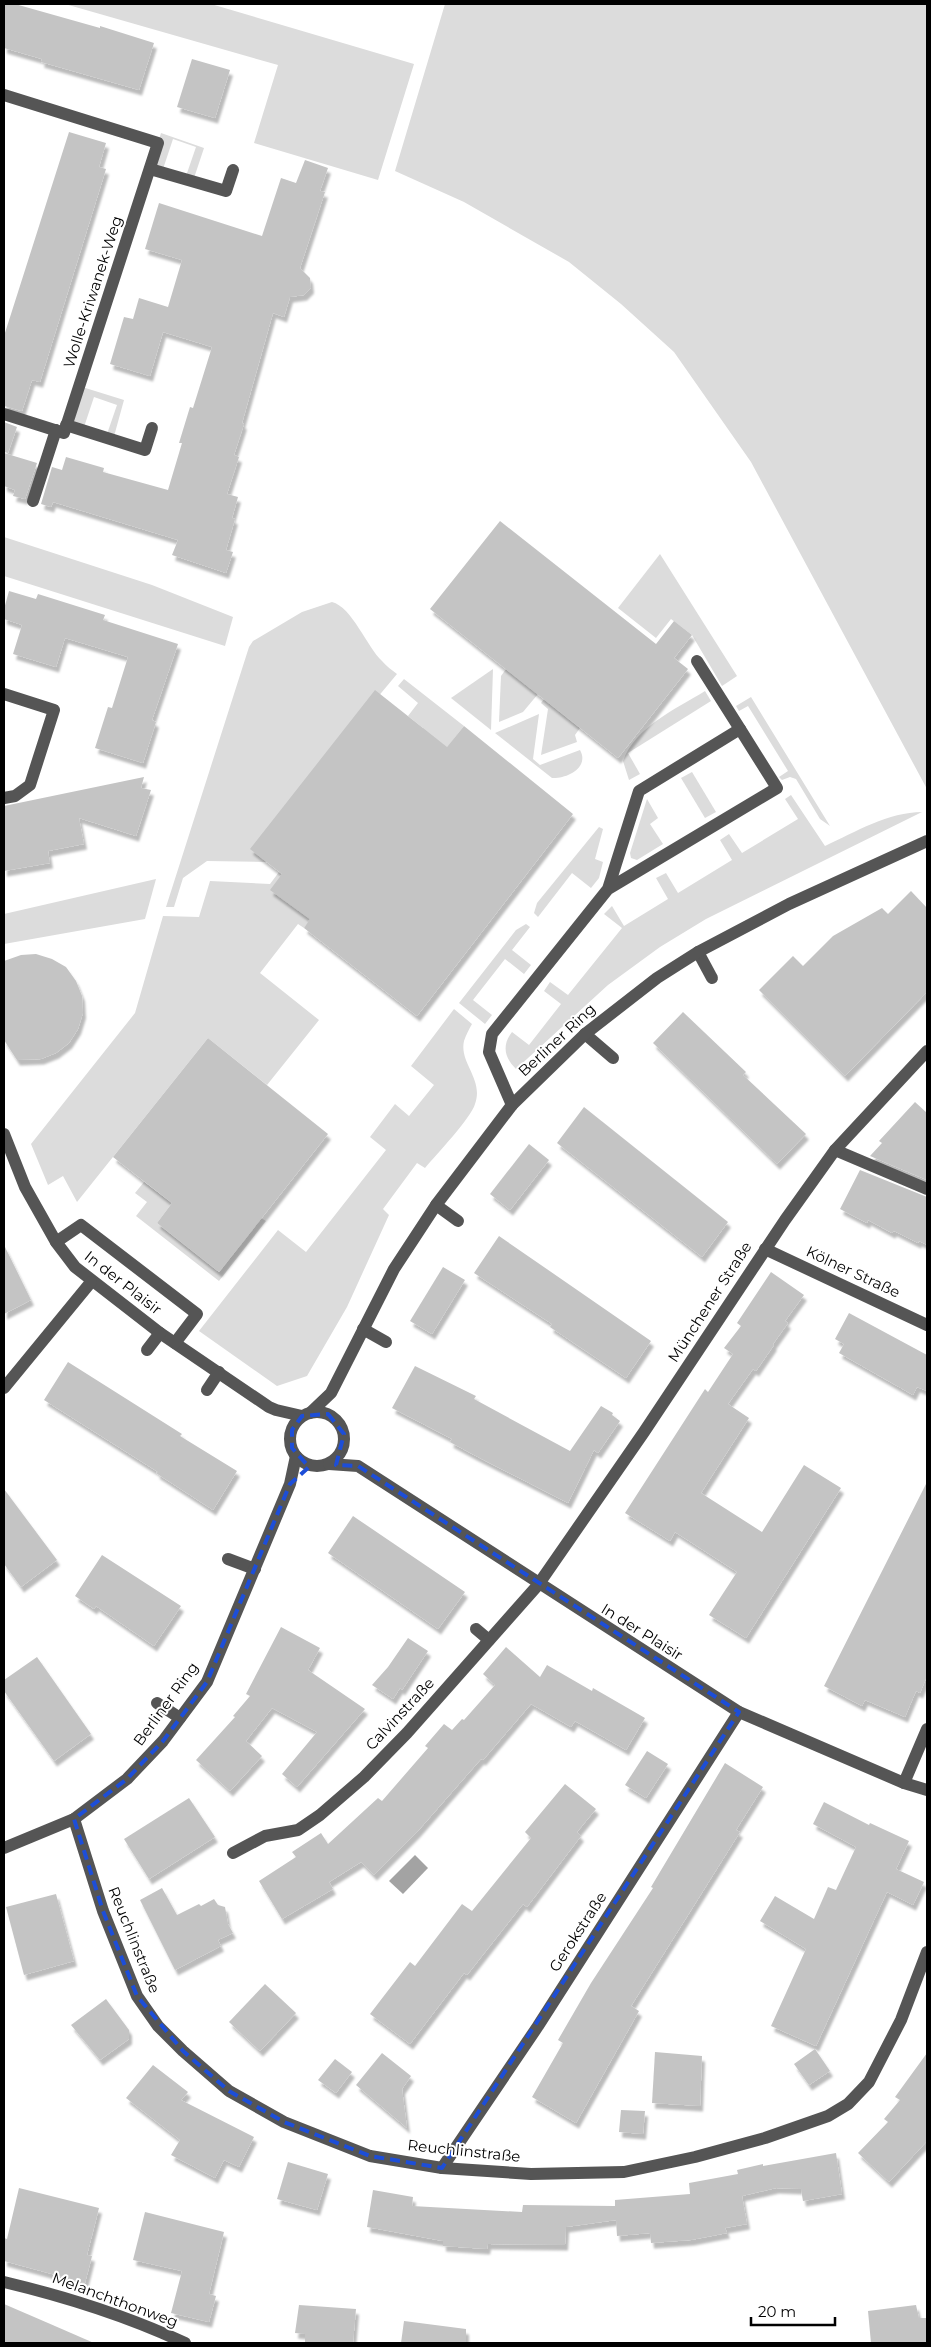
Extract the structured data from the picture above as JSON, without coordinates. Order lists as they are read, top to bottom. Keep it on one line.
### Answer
{"streets":{"street":["Wolle-Kriwanek-Weg","Berliner Ring","Kölner Straße","In der Plaisir","Münchener Straße","Calvinstraße","Gerokstraße","Reuchlinstraße","Melanchthonweg"]},"crossings":[["Berliner Ring","In der Plaisir"],["Berliner Ring","Reuchlinstraße"],["Kölner Straße","Münchener Straße"],["In der Plaisir","Münchener Straße"],["In der Plaisir","Calvinstraße"],["In der Plaisir","Gerokstraße"],["Münchener Straße","Calvinstraße"],["Gerokstraße","Reuchlinstraße"]],"scale_bar":"20 m"}
